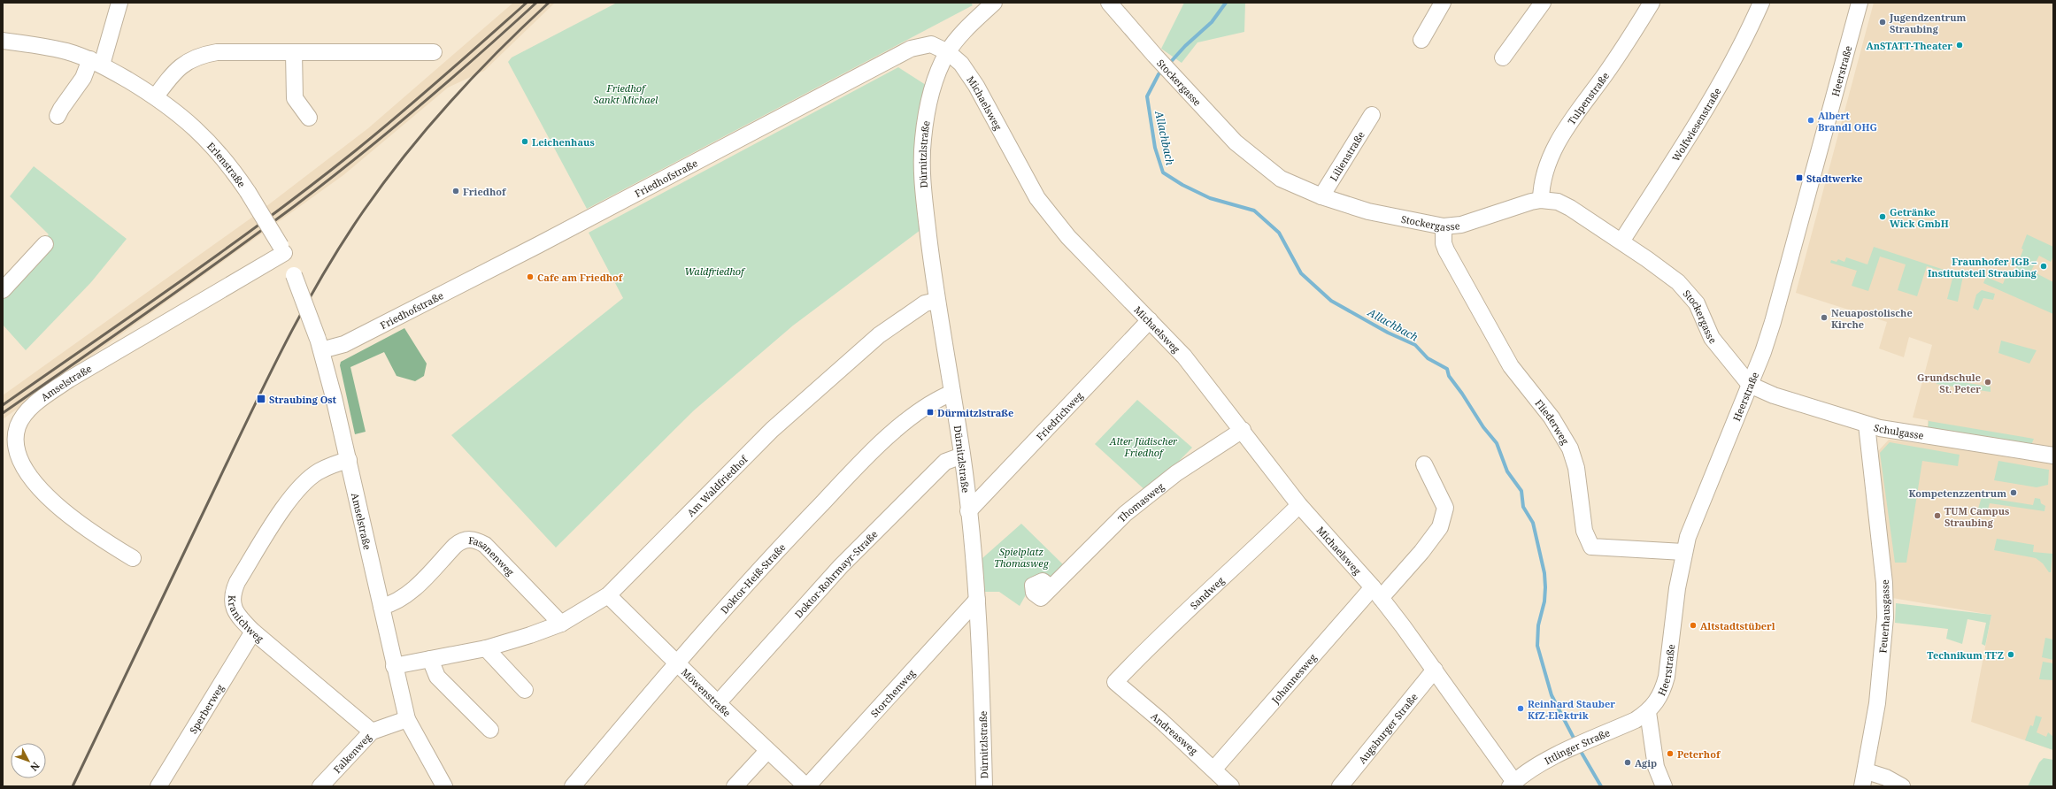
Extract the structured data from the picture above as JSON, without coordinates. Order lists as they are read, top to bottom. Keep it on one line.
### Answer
{"streets":{"street":["Heerstraße","Stockergasse","Tulpenstraße","Michaelsweg","Wolfwiesenstraße","Dürnitzlstraße","Lilienstraße","Erlenstraße","Friedhofstraße","Amselstraße","Friedrichweg","Fliederweg","Schulgasse","Am Waldfriedhof","Thomasweg","Fasanenweg","Doktor-Rohrmayr-Straße","Doktor-Heiß-Straße","Sandweg","Kranichweg","Feuerhausgasse","Johannesweg","Möwenstraße","Storchenweg","Sperberweg","Augsburger Straße","Andreasweg","Ittlinger Straße","Falkenweg"]},"crossings":[["Heerstraße","Stockergasse"],["Heerstraße","Fliederweg"],["Heerstraße","Schulgasse"],["Heerstraße","Ittlinger Straße"],["Stockergasse","Tulpenstraße"],["Stockergasse","Wolfwiesenstraße"],["Stockergasse","Lilienstraße"],["Stockergasse","Fliederweg"],["Stockergasse","Schulgasse"],["Michaelsweg","Dürnitzlstraße"],["Michaelsweg","Friedhofstraße"],["Michaelsweg","Friedrichweg"],["Michaelsweg","Thomasweg"],["Michaelsweg","Sandweg"],["Michaelsweg","Johannesweg"],["Michaelsweg","Augsburger Straße"],["Michaelsweg","Ittlinger Straße"],["Dürnitzlstraße","Friedhofstraße"],["Dürnitzlstraße","Friedrichweg"],["Dürnitzlstraße","Am Waldfriedhof"],["Dürnitzlstraße","Doktor-Rohrmayr-Straße"],["Dürnitzlstraße","Doktor-Heiß-Straße"],["Dürnitzlstraße","Storchenweg"],["Erlenstraße","Amselstraße"],["Friedhofstraße","Amselstraße"],["Amselstraße","Am Waldfriedhof"],["Amselstraße","Fasanenweg"],["Amselstraße","Kranichweg"],["Amselstraße","Falkenweg"],["Schulgasse","Feuerhausgasse"],["Am Waldfriedhof","Fasanenweg"],["Am Waldfriedhof","Möwenstraße"],["Doktor-Rohrmayr-Straße","Möwenstraße"],["Doktor-Heiß-Straße","Möwenstraße"],["Sandweg","Andreasweg"],["Kranichweg","Sperberweg"],["Kranichweg","Falkenweg"],["Johannesweg","Andreasweg"],["Möwenstraße","Storchenweg"]],"water":["Allachbach"],"parks":["Friedhof Sankt Michael","Waldfriedhof","Alter Jüdischer Friedhof","Spielplatz Thomasweg"],"places":{"other":["Jugendzentrum Straubing","AnSTATT-Theater","Albert Brandl OHG","Leichenhaus","Friedhof","Getränke Wick GmbH","Fraunhofer IGB – Institutsteil Straubing","Cafe am Friedhof","Neuapostolische Kirche","Grundschule St. Peter","Kompetenzzentrum","TUM Campus Straubing","Altstadtstüberl","Technikum TFZ","Reinhard Stauber KfZ-Elektrik","Peterhof","Agip"],"transit":["Stadtwerke","Straubing Ost","Dürmitzlstraße"]},"north":"bottom right"}
